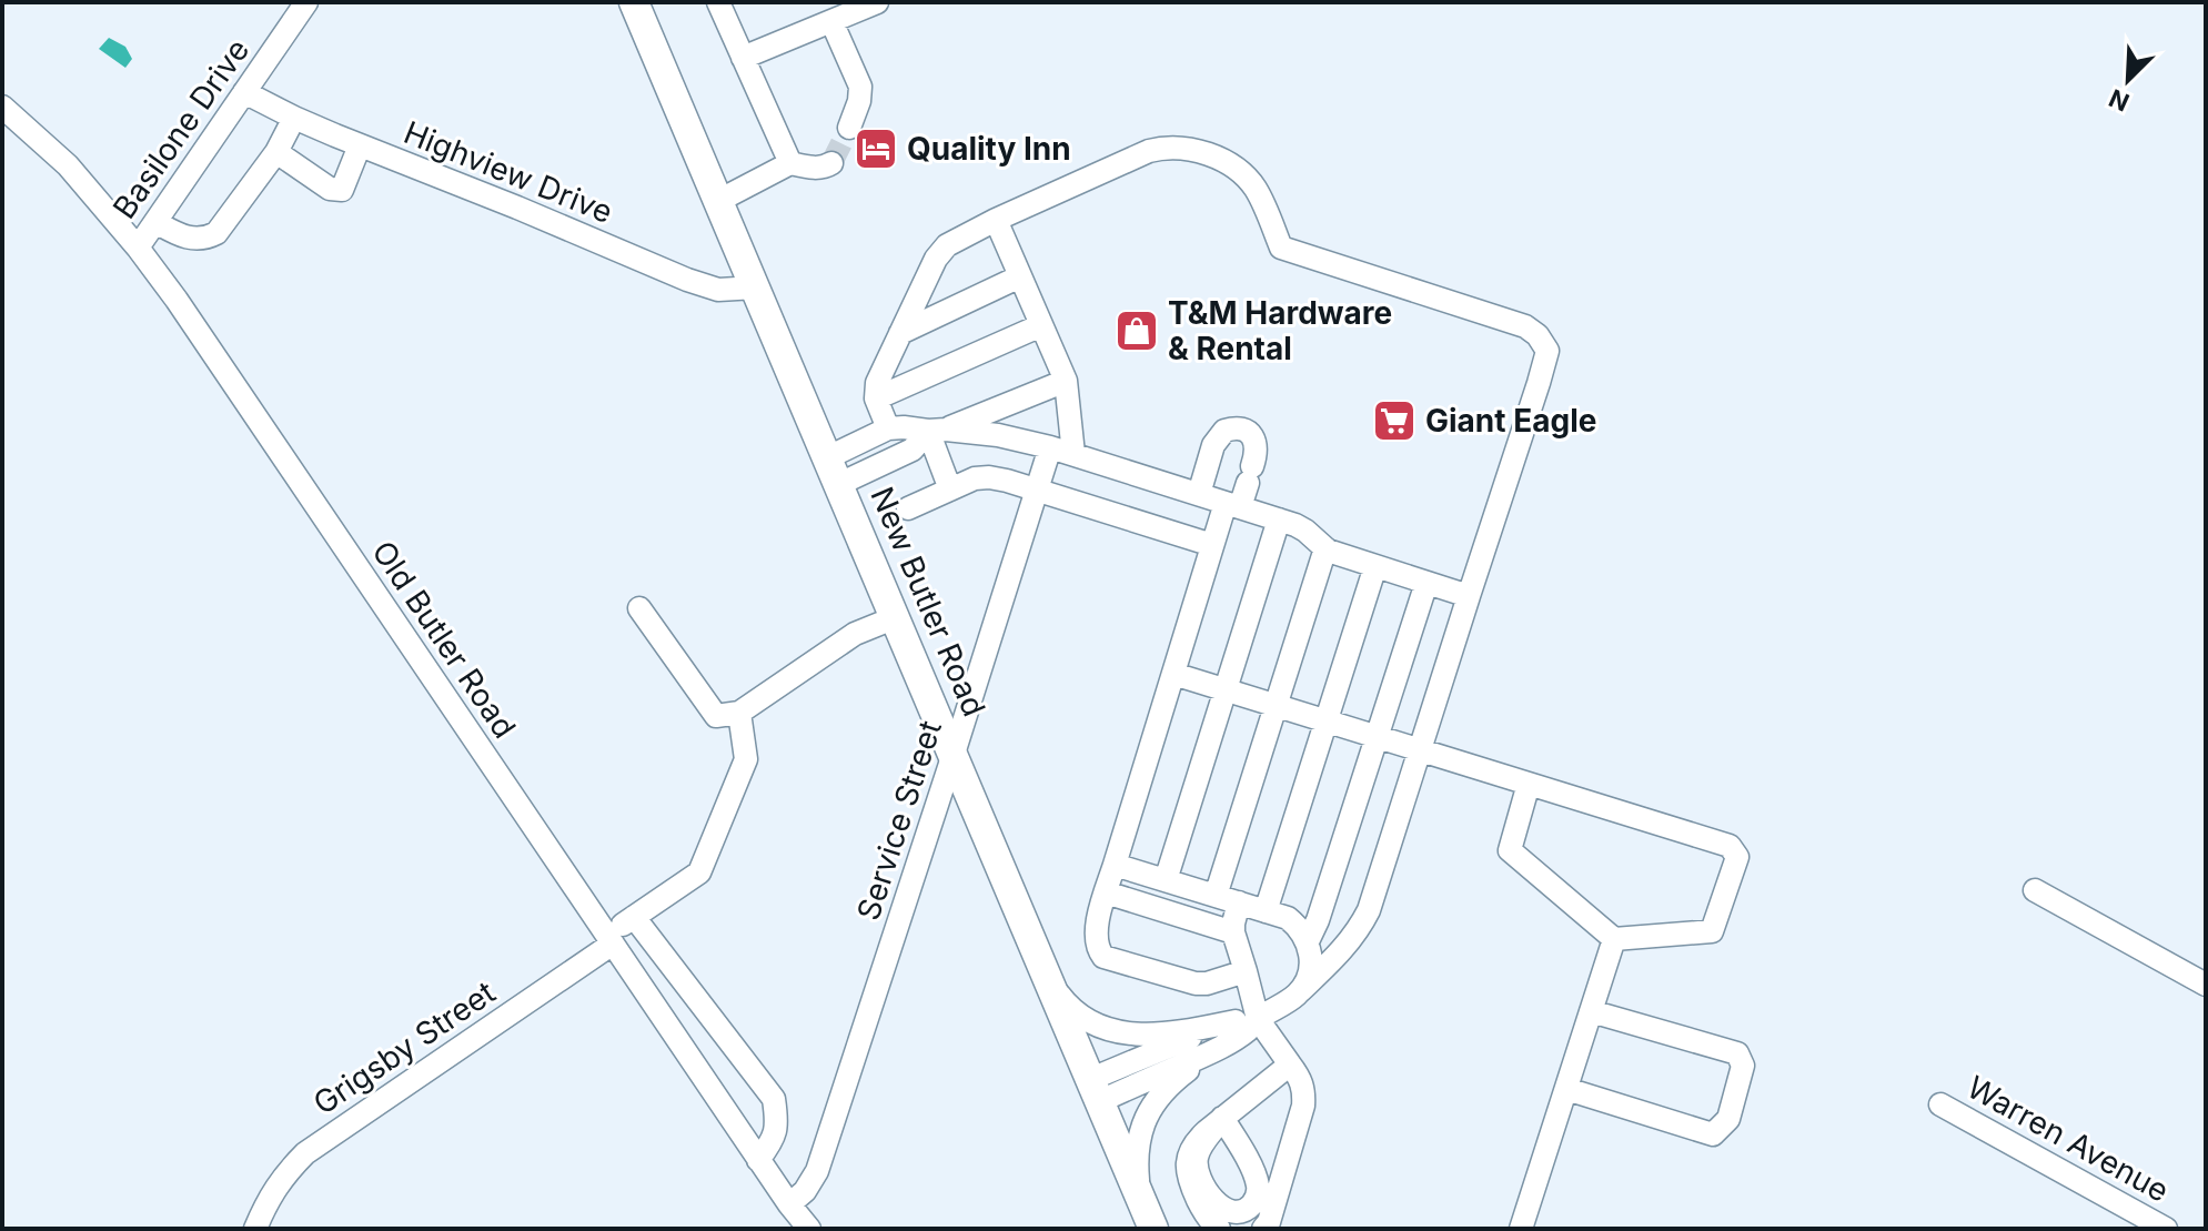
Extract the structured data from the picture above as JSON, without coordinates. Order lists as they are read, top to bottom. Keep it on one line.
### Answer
{"streets":{"main road":["New Butler Road"],"street":["Basilone Drive","Highview Drive","Old Butler Road","Service Street","Grigsby Street","Warren Avenue"]},"crossings":[["Basilone Drive","Highview Drive"],["Basilone Drive","Old Butler Road"],["Highview Drive","New Butler Road"],["New Butler Road","Service Street"],["Old Butler Road","Service Street"],["Old Butler Road","Grigsby Street"]],"places":{"hotel":["Quality Inn"],"shop":["T&M Hardware & Rental"],"supermarket":["Giant Eagle"]},"north":"bottom left"}
